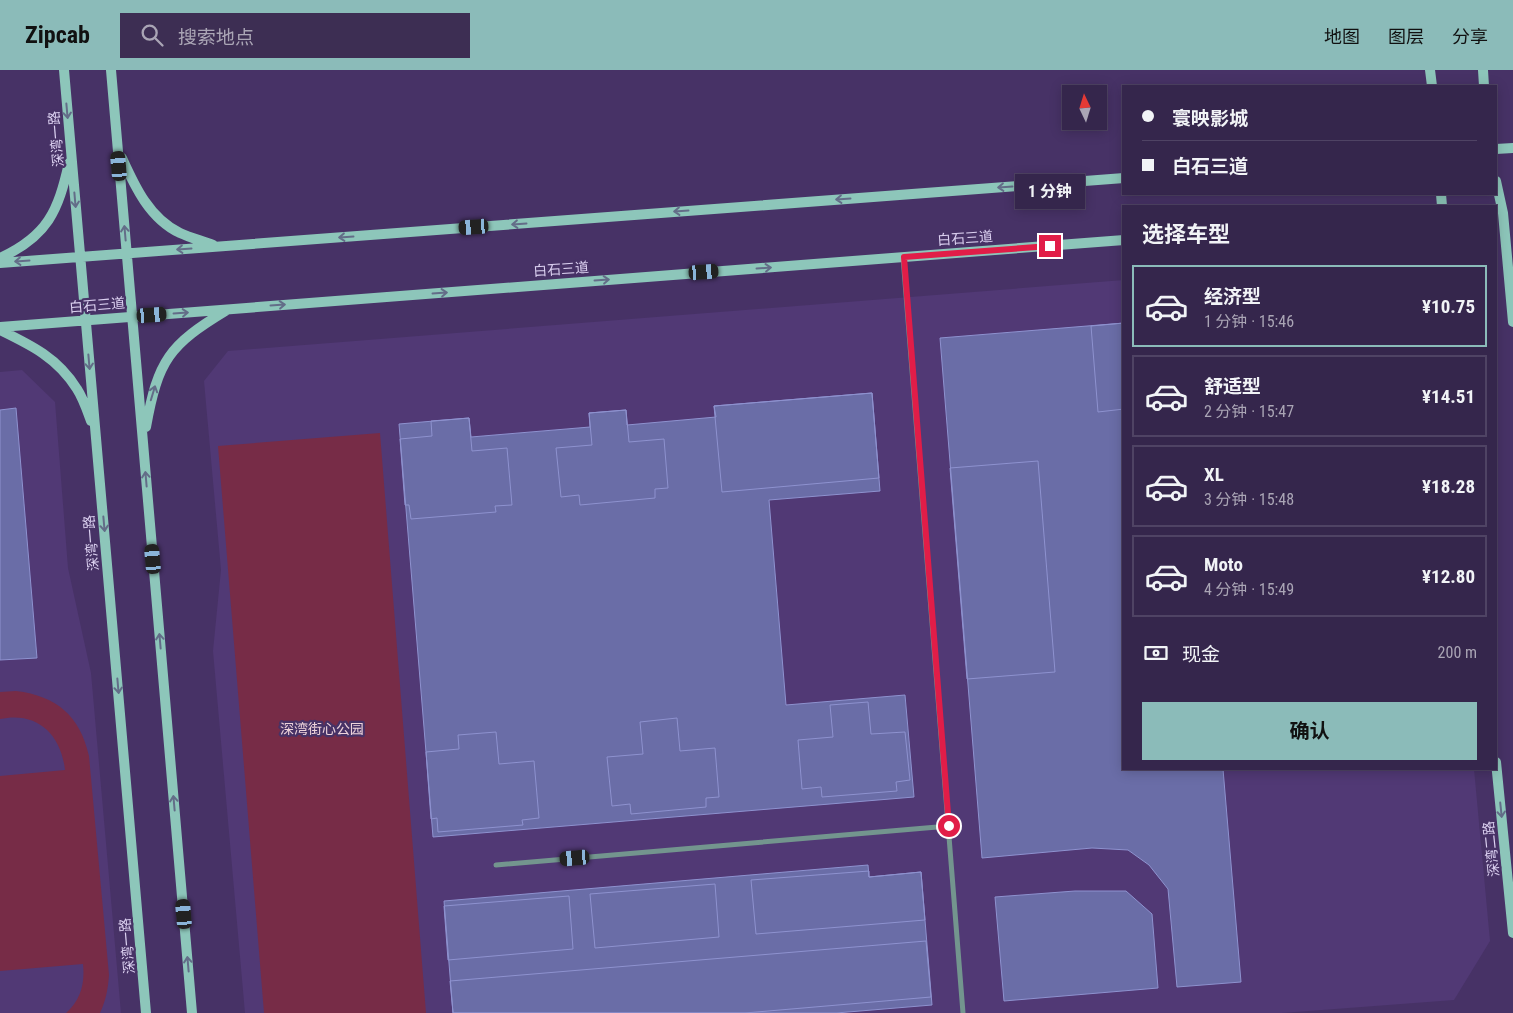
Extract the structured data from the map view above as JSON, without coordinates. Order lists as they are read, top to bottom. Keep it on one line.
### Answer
{"streets":{"street":["深湾一路","白石三道","深湾二路"]},"crossings":[["深湾一路","白石三道"]],"one_way":["深湾二路"],"parks":["深湾街心公园"],"north":"top","page":{"header":"Zipcab","search":"搜索地点","nav":["地图","图层","分享"],"banner":["寰映影城","白石三道"],"bubble":"1 分钟","heading":"选择车型","list":[{"name":"经济型","note":"1 分钟 · 15:46","value":"¥10.75"},{"name":"舒适型","note":"2 分钟 · 15:47","value":"¥14.51"},{"name":"XL","note":"3 分钟 · 15:48","value":"¥18.28"},{"name":"Moto","note":"4 分钟 · 15:49","value":"¥12.80"}],"pay":["现金","200 m"],"buttons":"确认"}}
